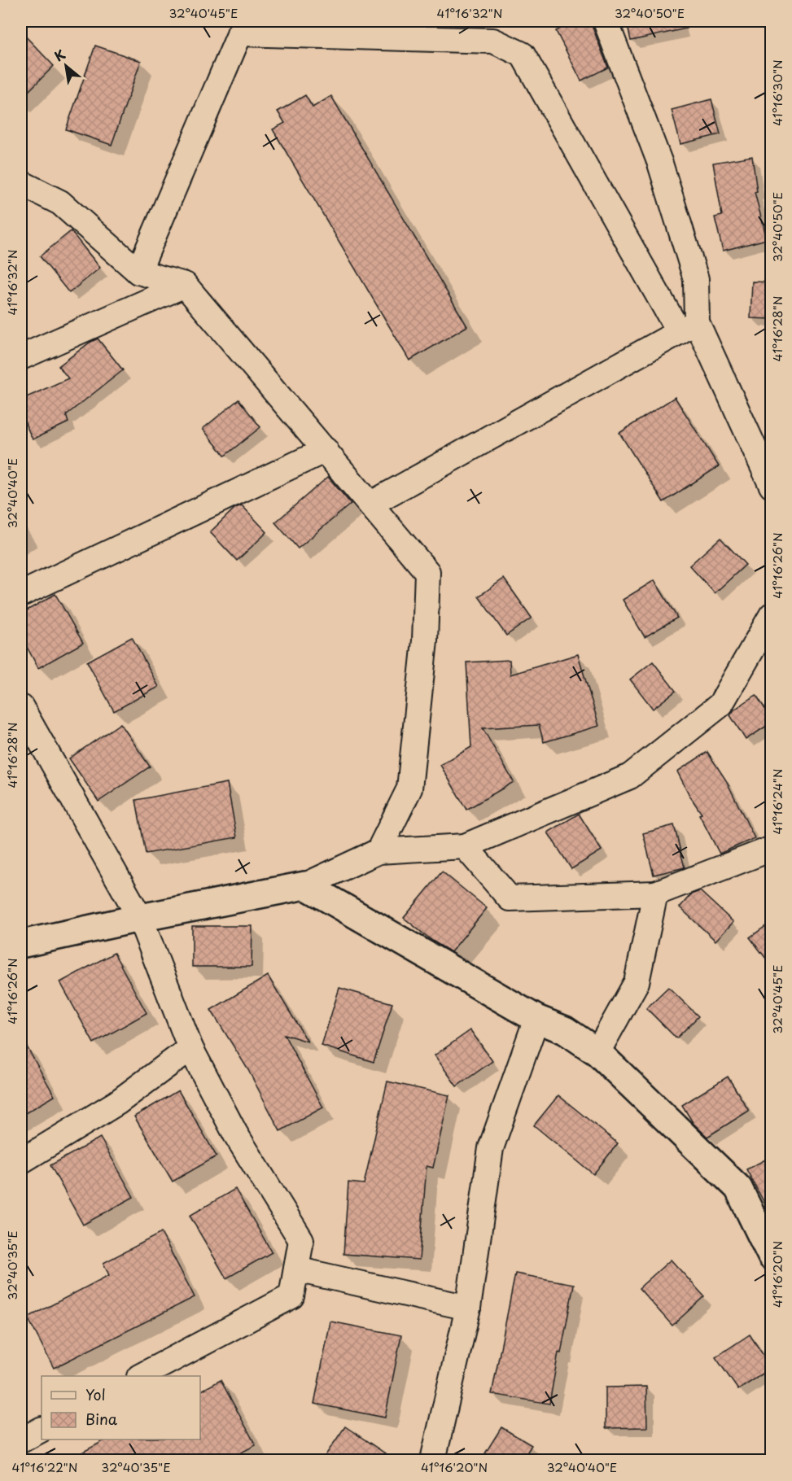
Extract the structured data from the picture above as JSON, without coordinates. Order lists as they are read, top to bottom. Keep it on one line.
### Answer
{"legend":["Yol","Bina"],"north":"top left","coordinates":["32°40'45\"E","41°16'32\"N","32°40'50\"E","41°16'30\"N","41°16'28\"N","32°40'40\"E","41°16'26\"N","41°16'24\"N","32°40'35\"E","41°16'20\"N","41°16'22\"N"]}
